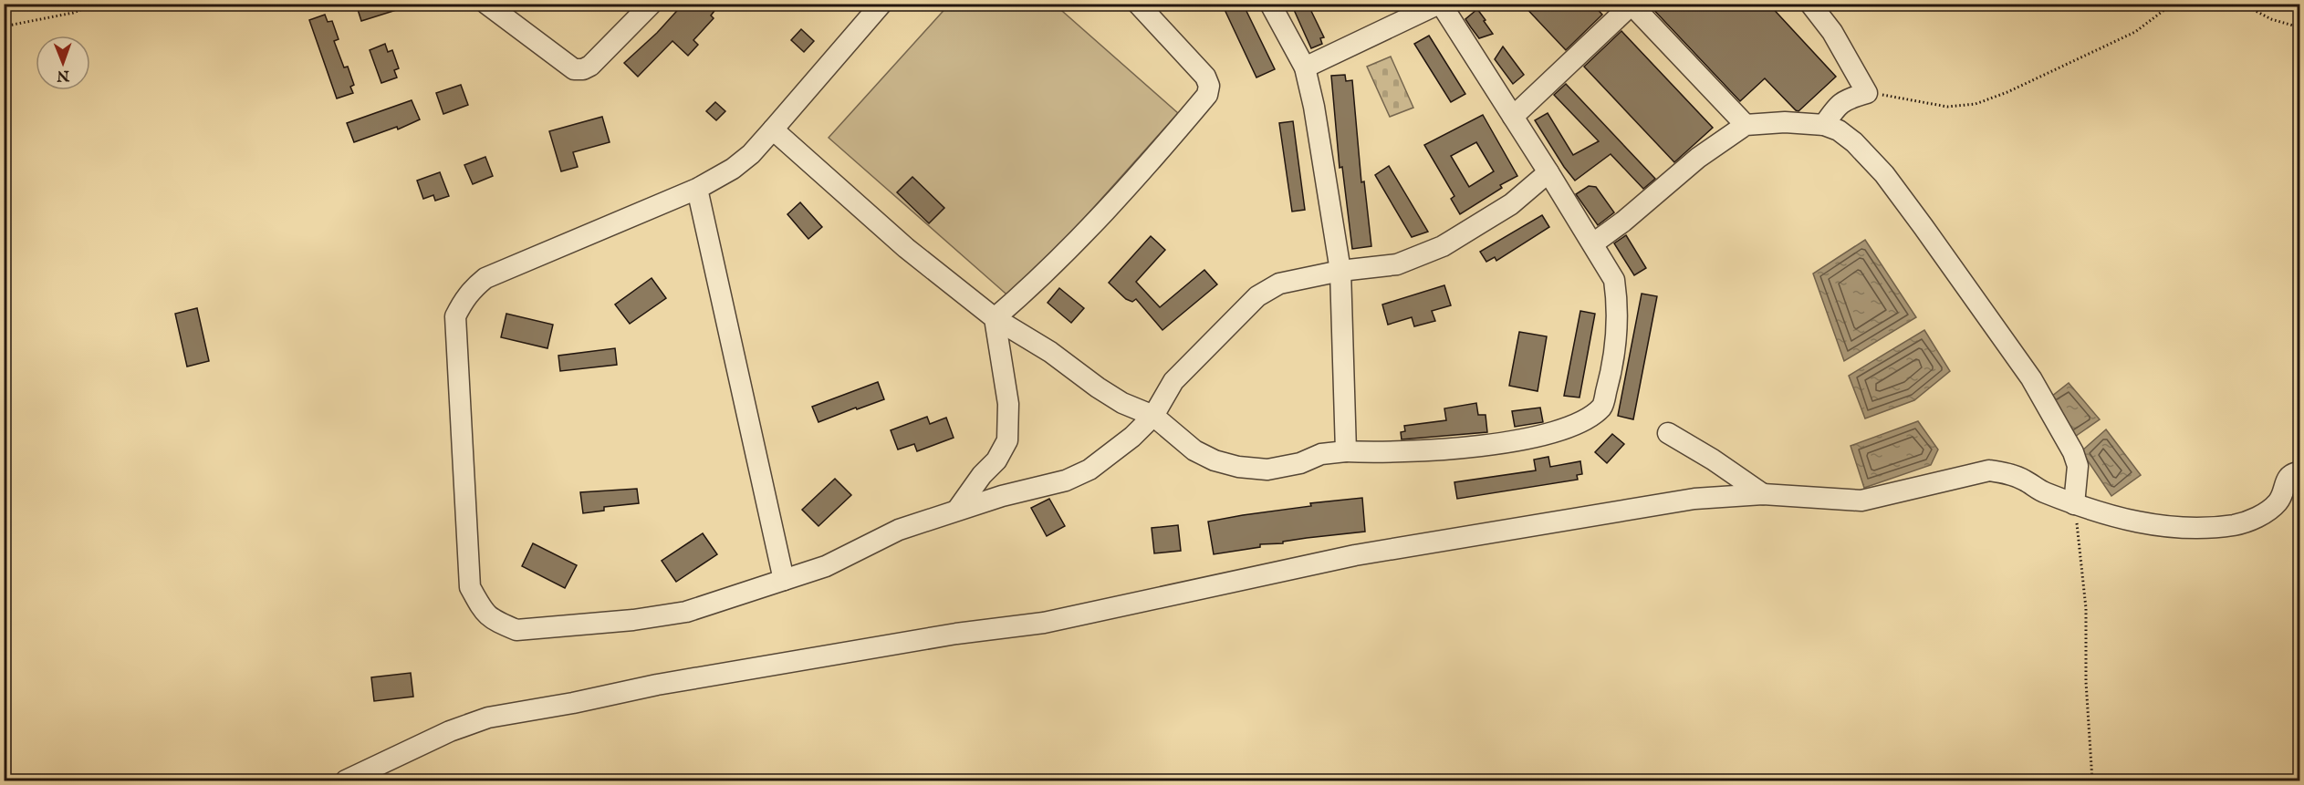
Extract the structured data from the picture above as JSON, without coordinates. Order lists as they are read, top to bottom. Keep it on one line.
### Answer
{"north":"bottom"}
